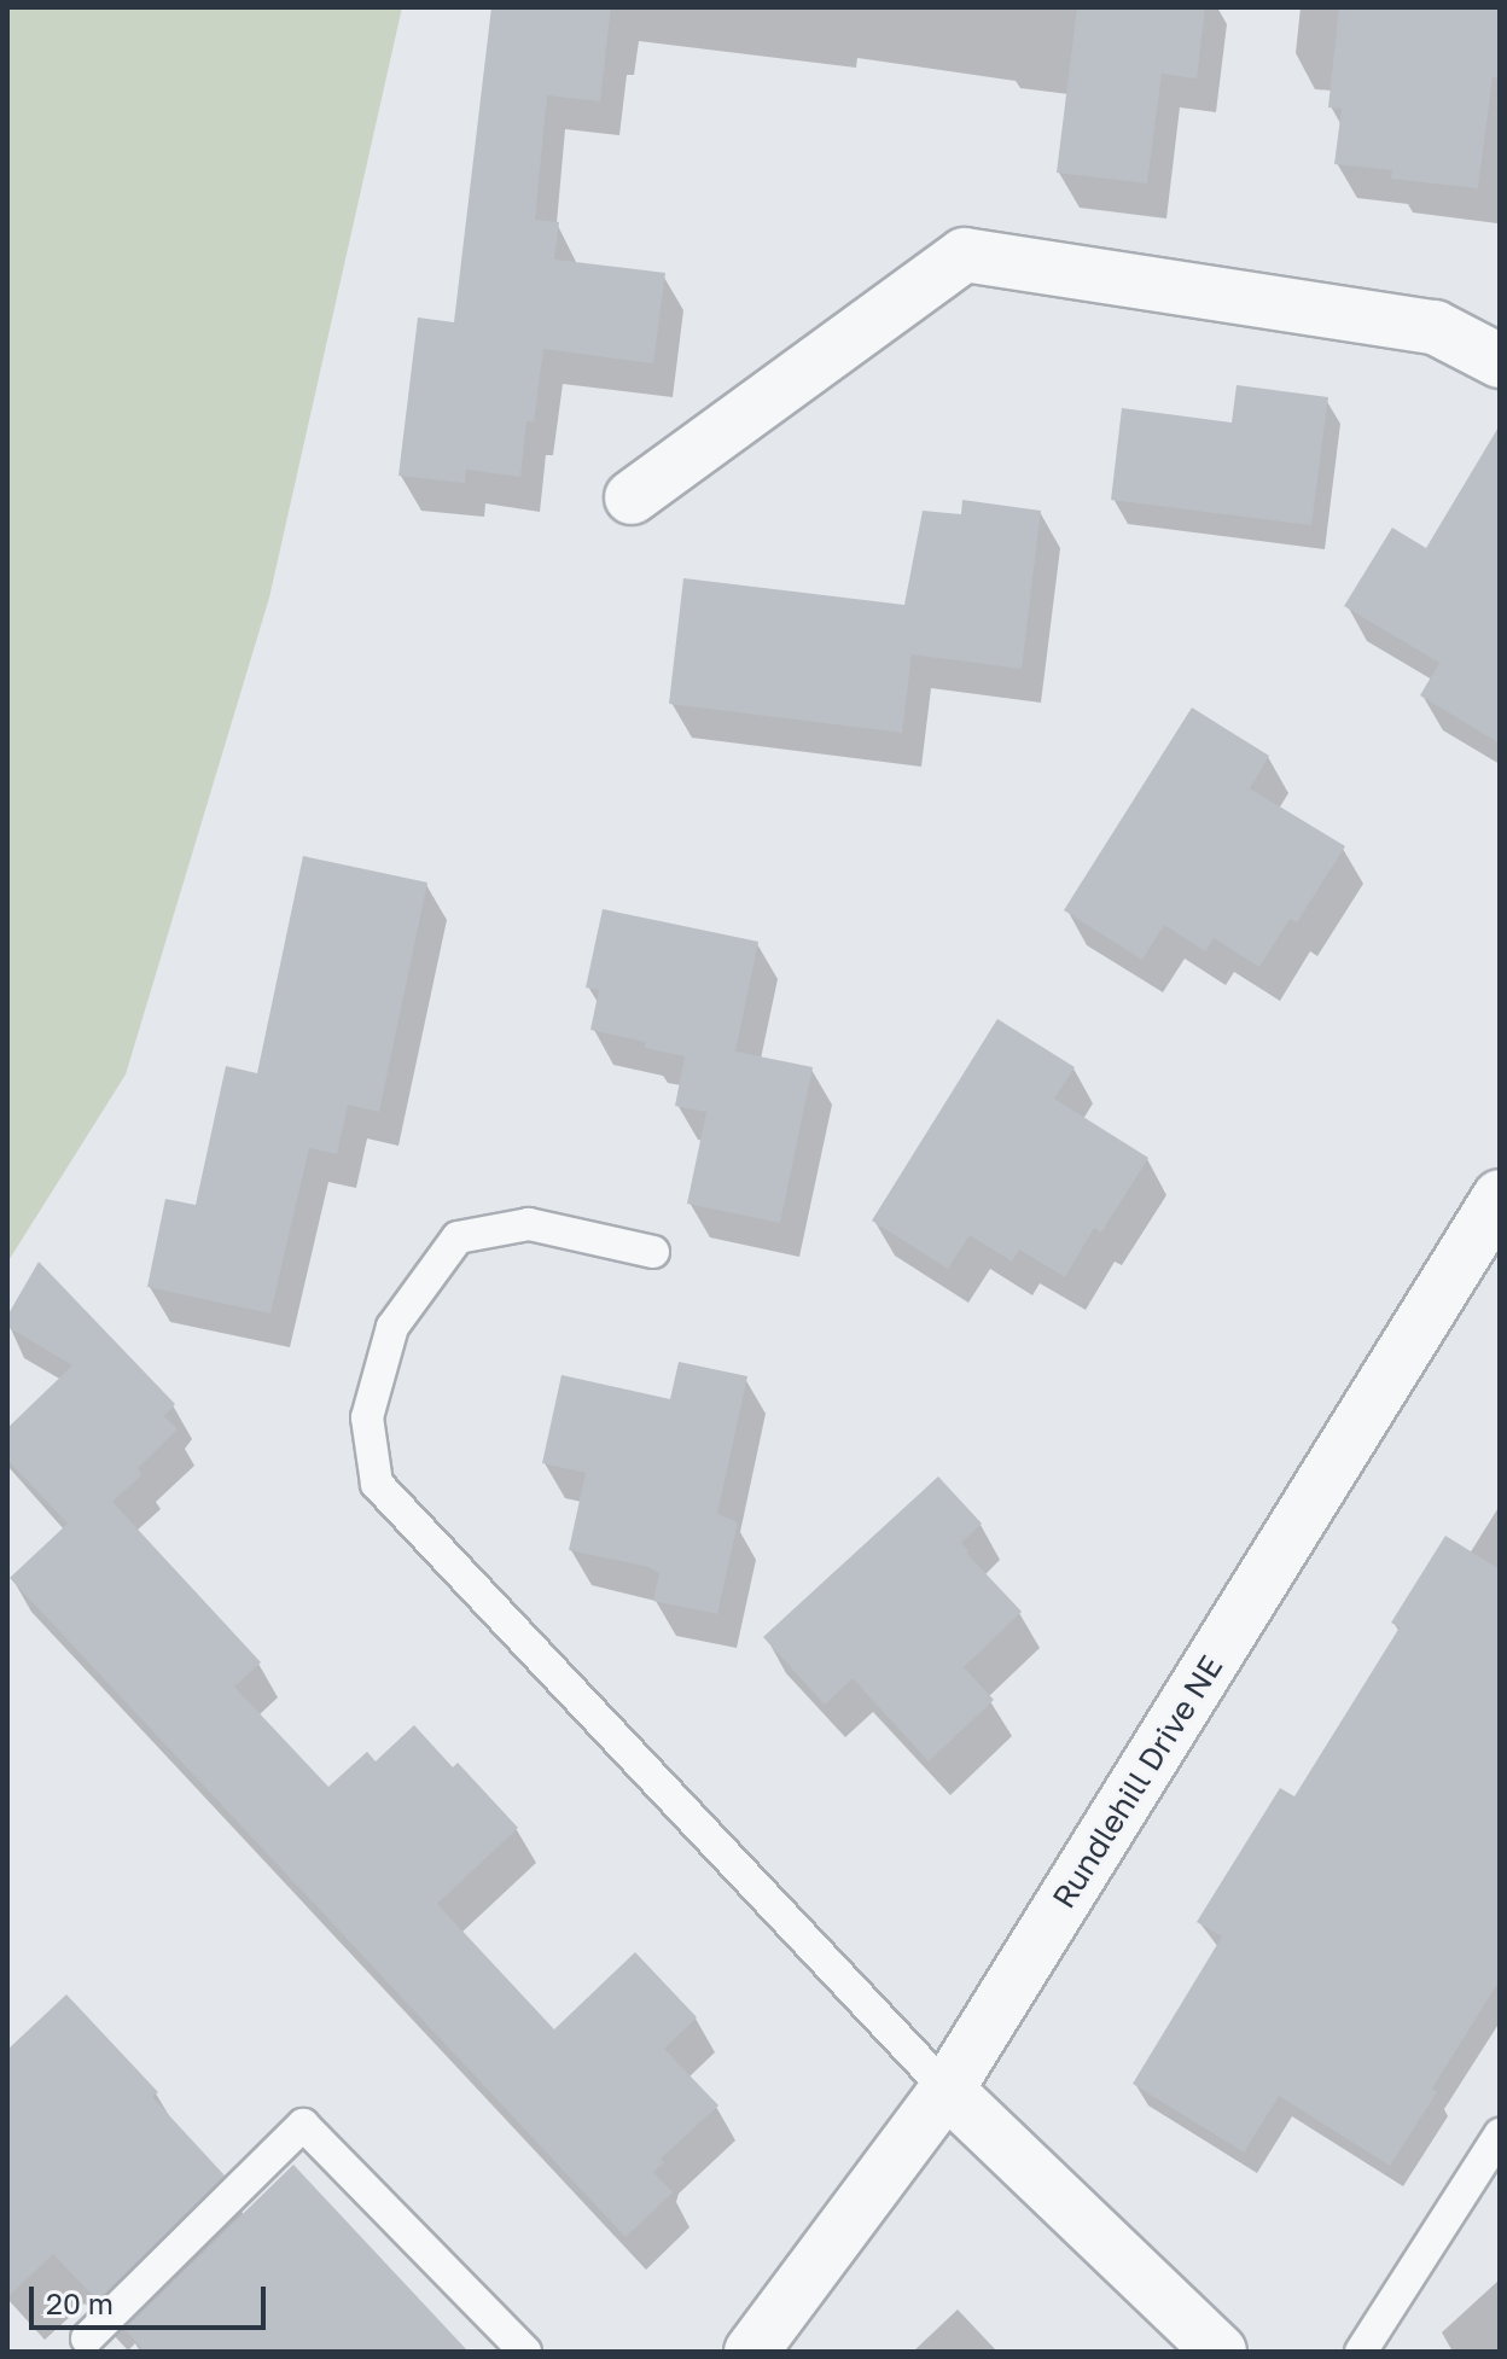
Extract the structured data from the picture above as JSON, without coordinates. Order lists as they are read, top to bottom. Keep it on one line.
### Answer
{"streets":{"street":["Rundlehill Drive NE"]},"scale_bar":"20 m"}
